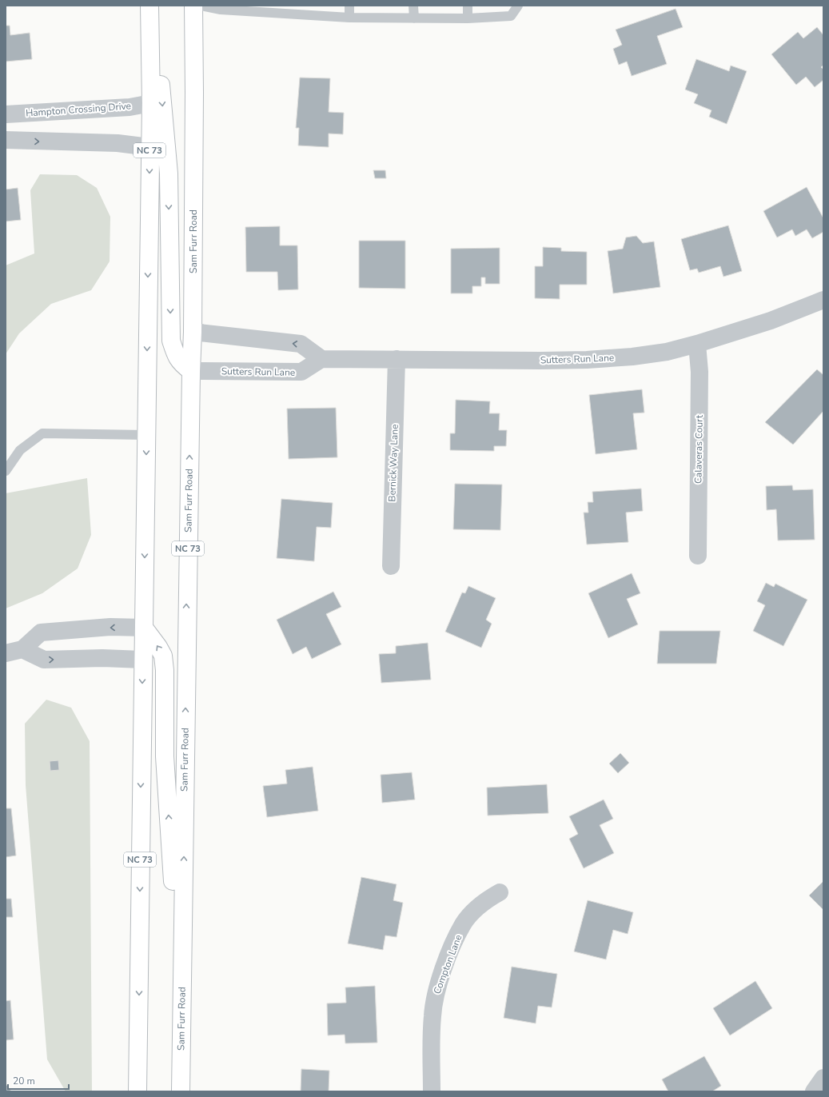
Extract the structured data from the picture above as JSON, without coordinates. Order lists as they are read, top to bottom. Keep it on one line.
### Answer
{"streets":{"main road":["NC 73","Sam Furr Road"],"street":["Hampton Crossing Drive","Sutters Run Lane","Calaveras Court","Bernick Way Lane","Compton Lane"]},"crossings":[["Hampton Crossing Drive","NC 73"],["Sam Furr Road","Sutters Run Lane"],["Sutters Run Lane","Calaveras Court"],["Sutters Run Lane","Bernick Way Lane"]],"scale_bar":"20 m"}
